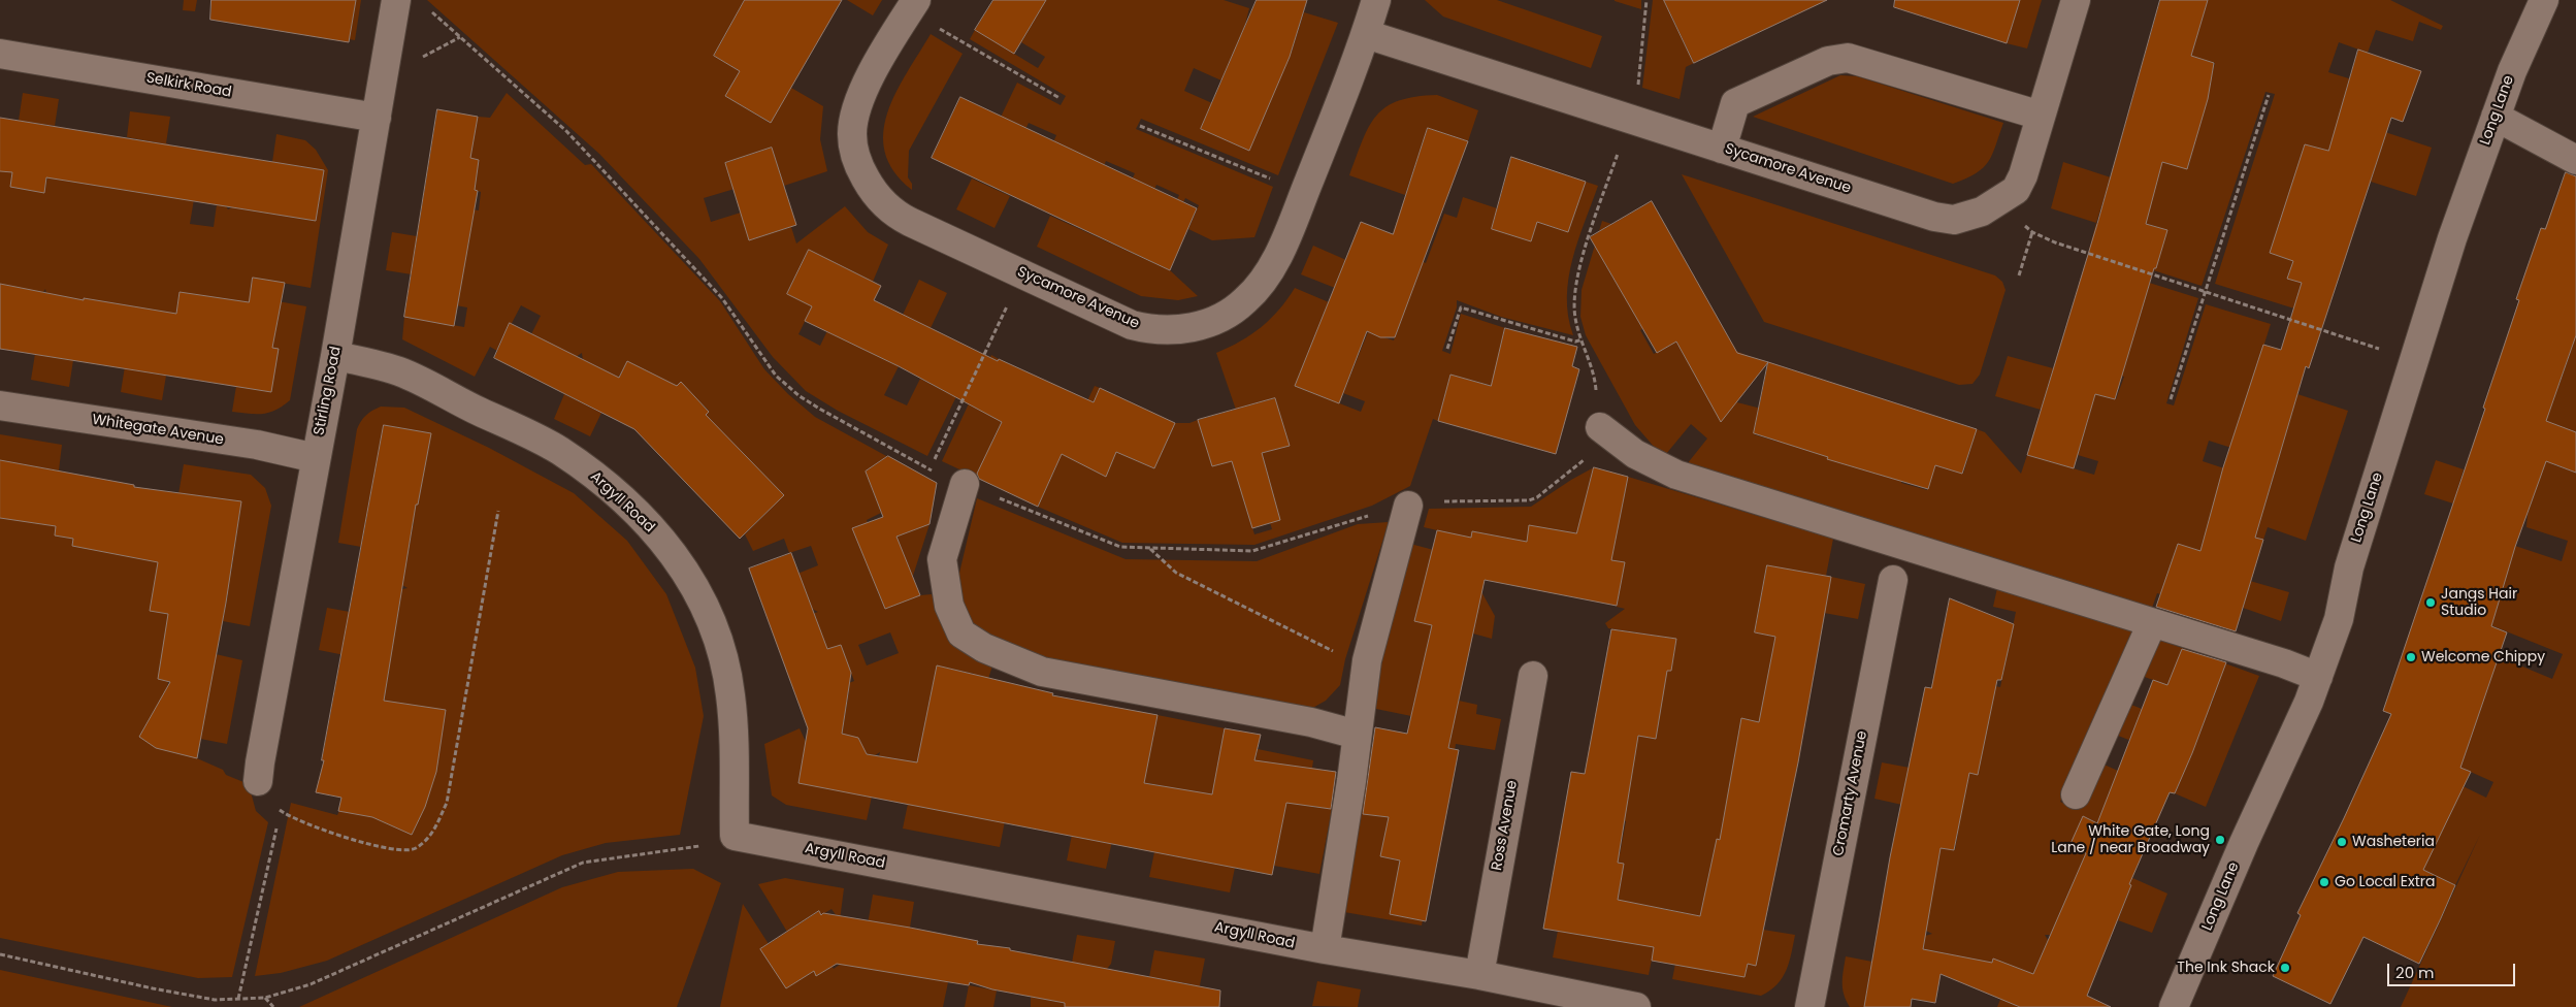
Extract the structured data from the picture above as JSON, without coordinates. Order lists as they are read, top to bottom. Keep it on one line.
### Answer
{"streets":{"street":["Selkirk Road","Long Lane","Sycamore Avenue","Stirling Road","Whitegate Avenue","Argyll Road","Cromarty Avenue","Ross Avenue"]},"crossings":[["Selkirk Road","Stirling Road"],["Stirling Road","Whitegate Avenue"],["Stirling Road","Argyll Road"],["Argyll Road","Ross Avenue"]],"places":["Jangs Hair Studio","Welcome Chippy","White Gate, Long Lane / near Broadway","Washeteria","Go Local Extra","The Ink Shack"],"scale_bar":"20 m"}
